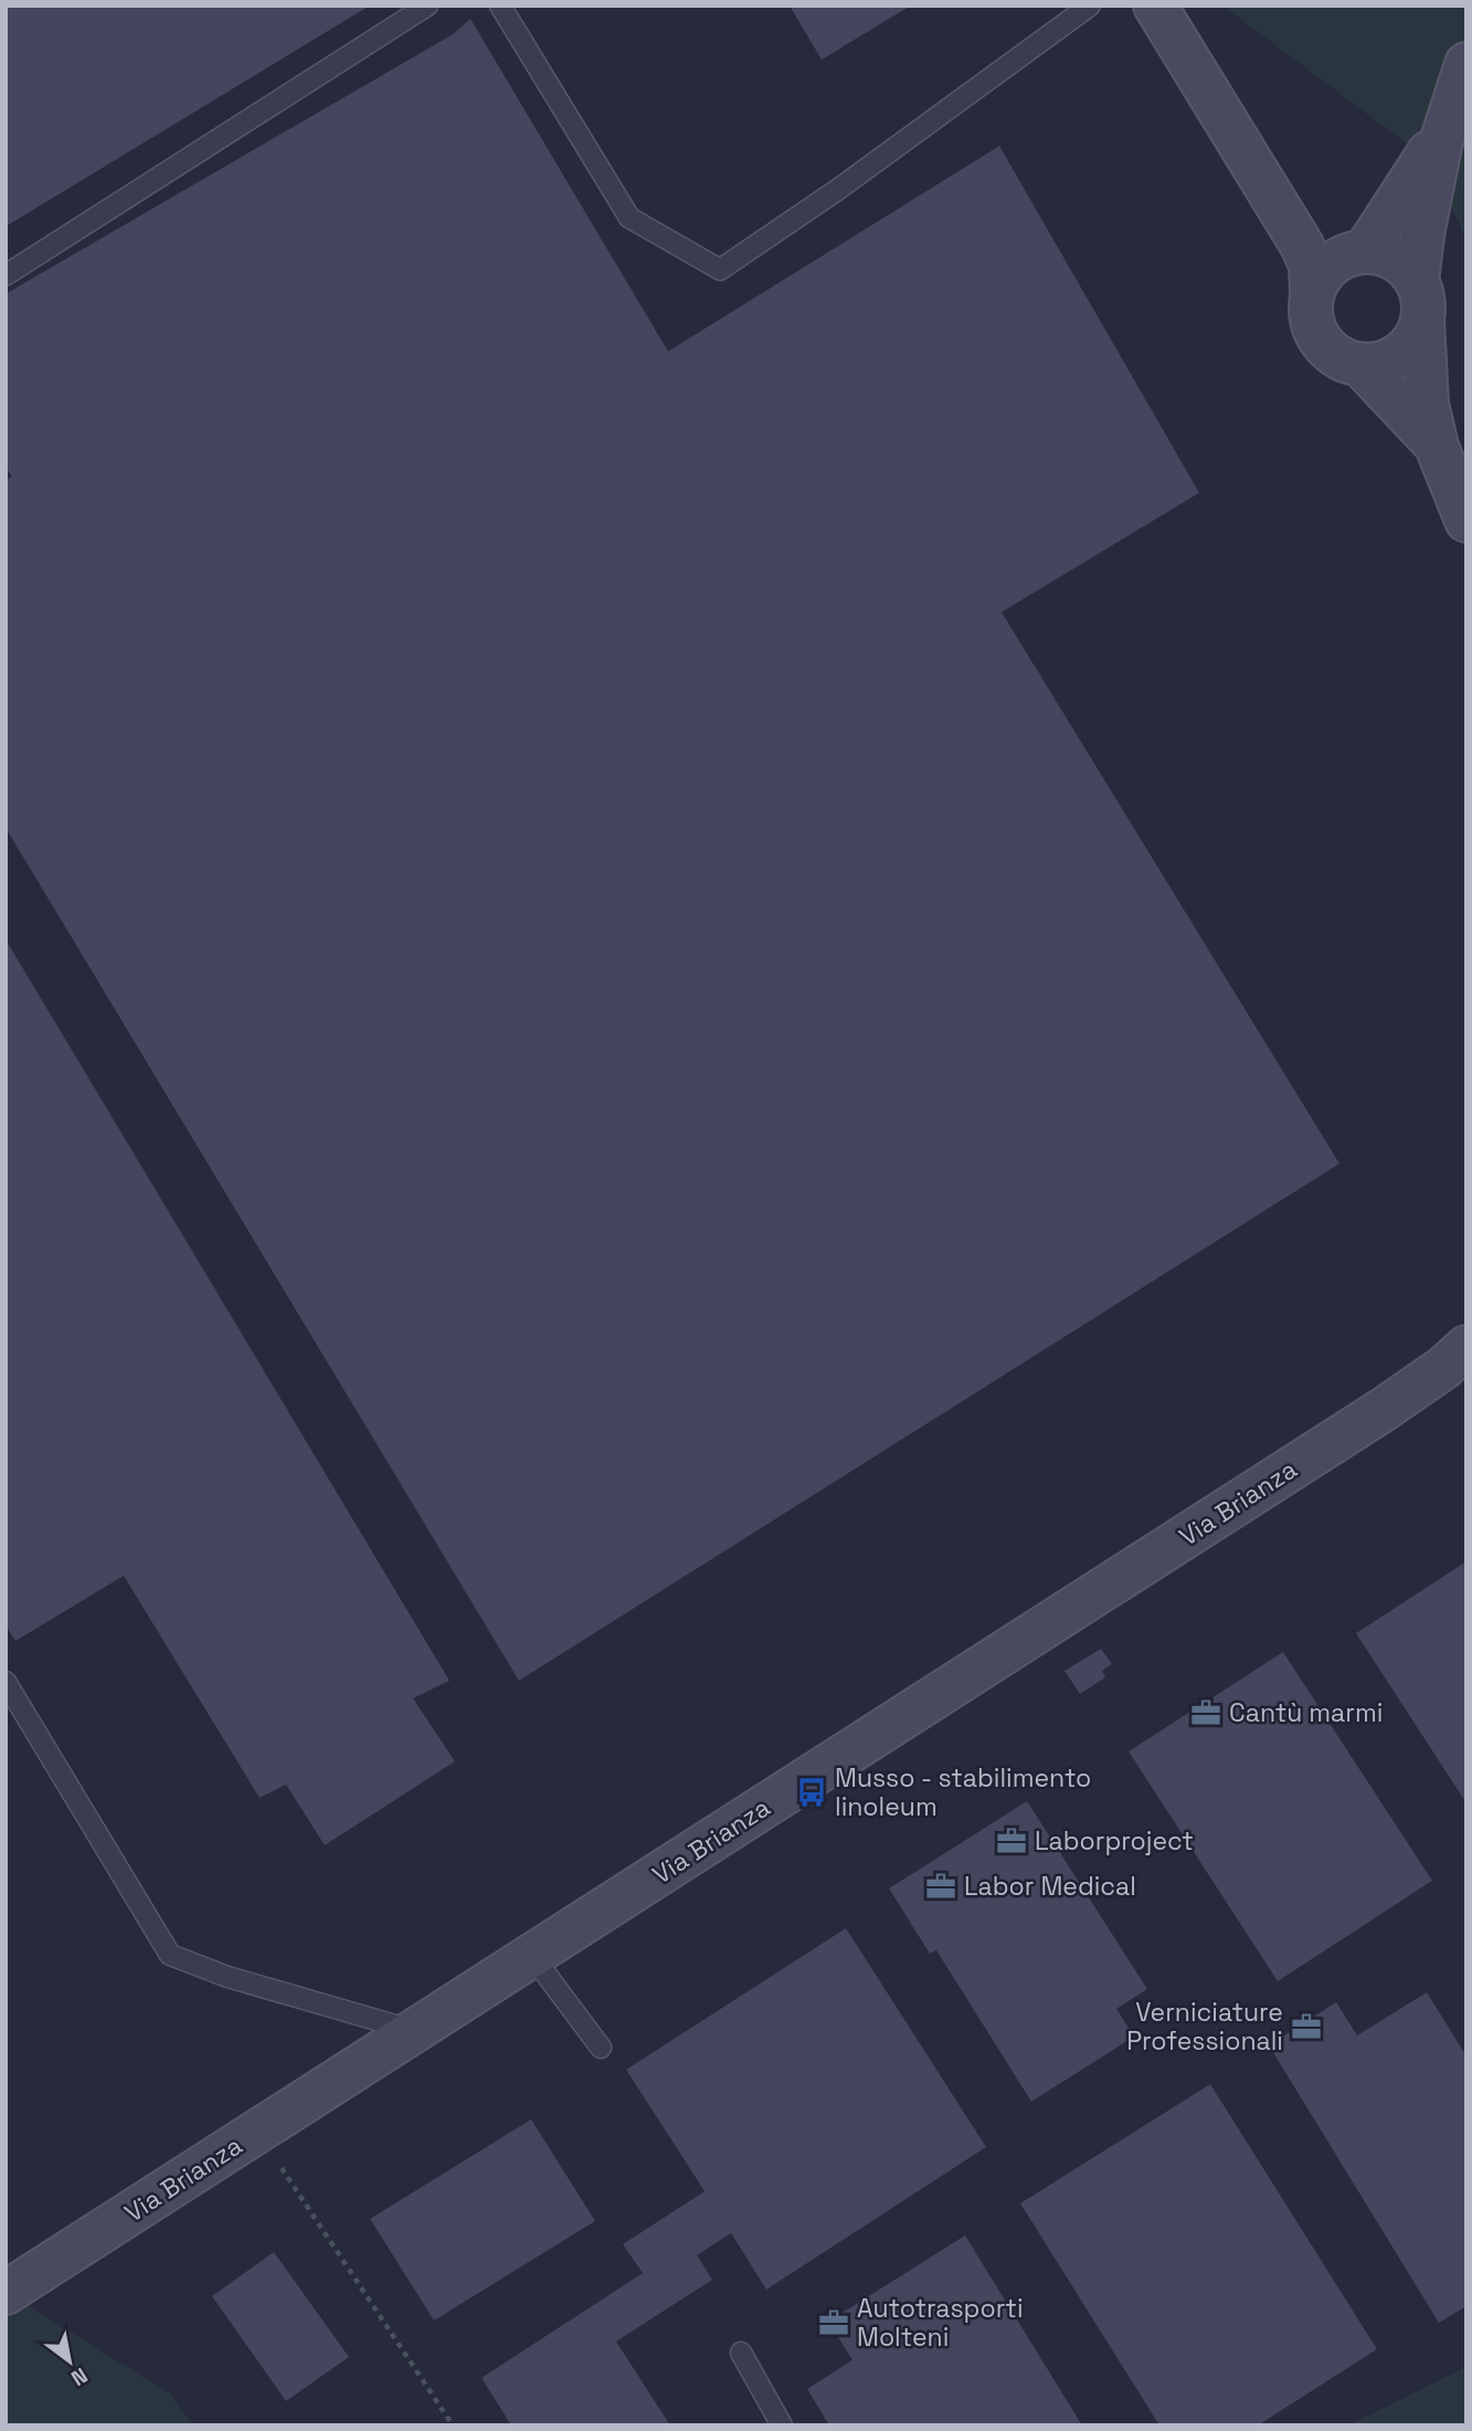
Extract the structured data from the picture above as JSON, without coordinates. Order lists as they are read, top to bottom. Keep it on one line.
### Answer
{"streets":{"street":["Via Brianza"]},"places":{"office":["Cantù marmi","Laborproject","Labor Medical","Verniciature Professionali","Autotrasporti Molteni"],"bus stop":["Musso - stabilimento linoleum"]},"north":"bottom right"}
